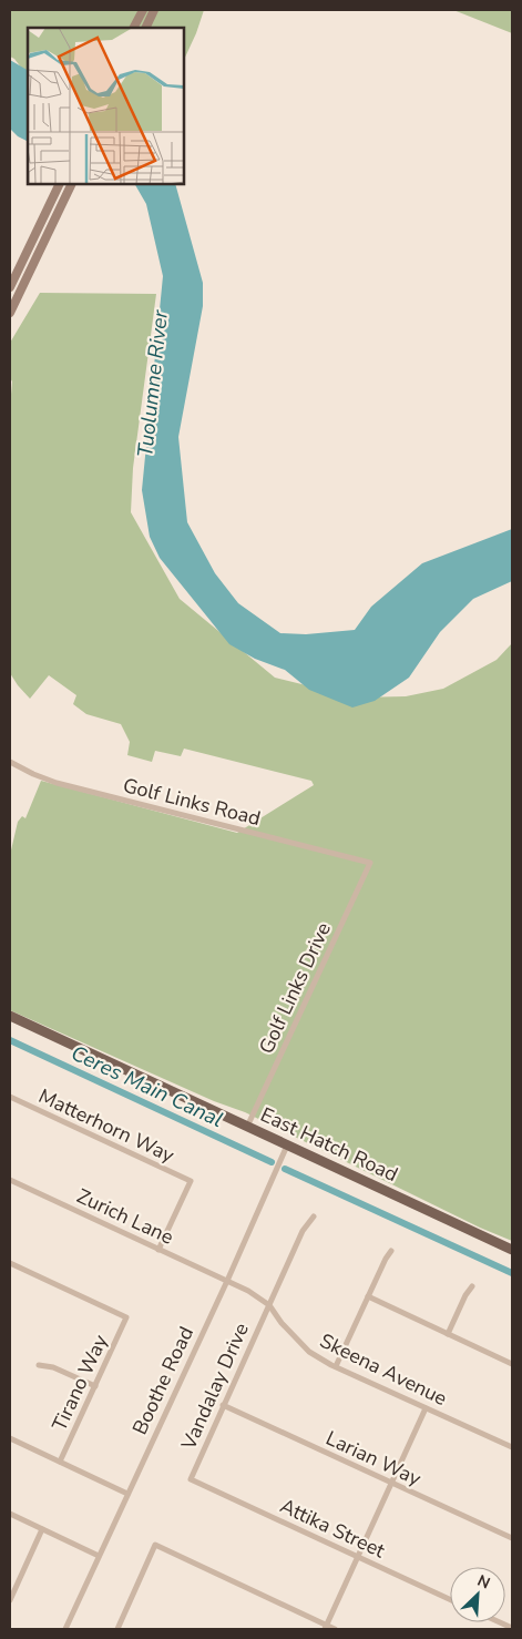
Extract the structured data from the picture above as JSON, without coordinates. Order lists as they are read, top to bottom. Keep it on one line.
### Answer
{"streets":{"main road":["East Hatch Road"],"street":["Golf Links Road","Golf Links Drive","Matterhorn Way","Zurich Lane","Skeena Avenue","Boothe Road","Tirano Way","Vandalay Drive","Larian Way","Attika Street"]},"crossings":[["Golf Links Road","Golf Links Drive"],["Golf Links Drive","East Hatch Road"],["Matterhorn Way","Zurich Lane"],["East Hatch Road","Boothe Road"],["Zurich Lane","Skeena Avenue"],["Zurich Lane","Boothe Road"],["Skeena Avenue","Boothe Road"],["Skeena Avenue","Vandalay Drive"],["Vandalay Drive","Larian Way"],["Vandalay Drive","Attika Street"]],"water":["Tuolumne River","Ceres Main Canal"],"north":"top right"}
